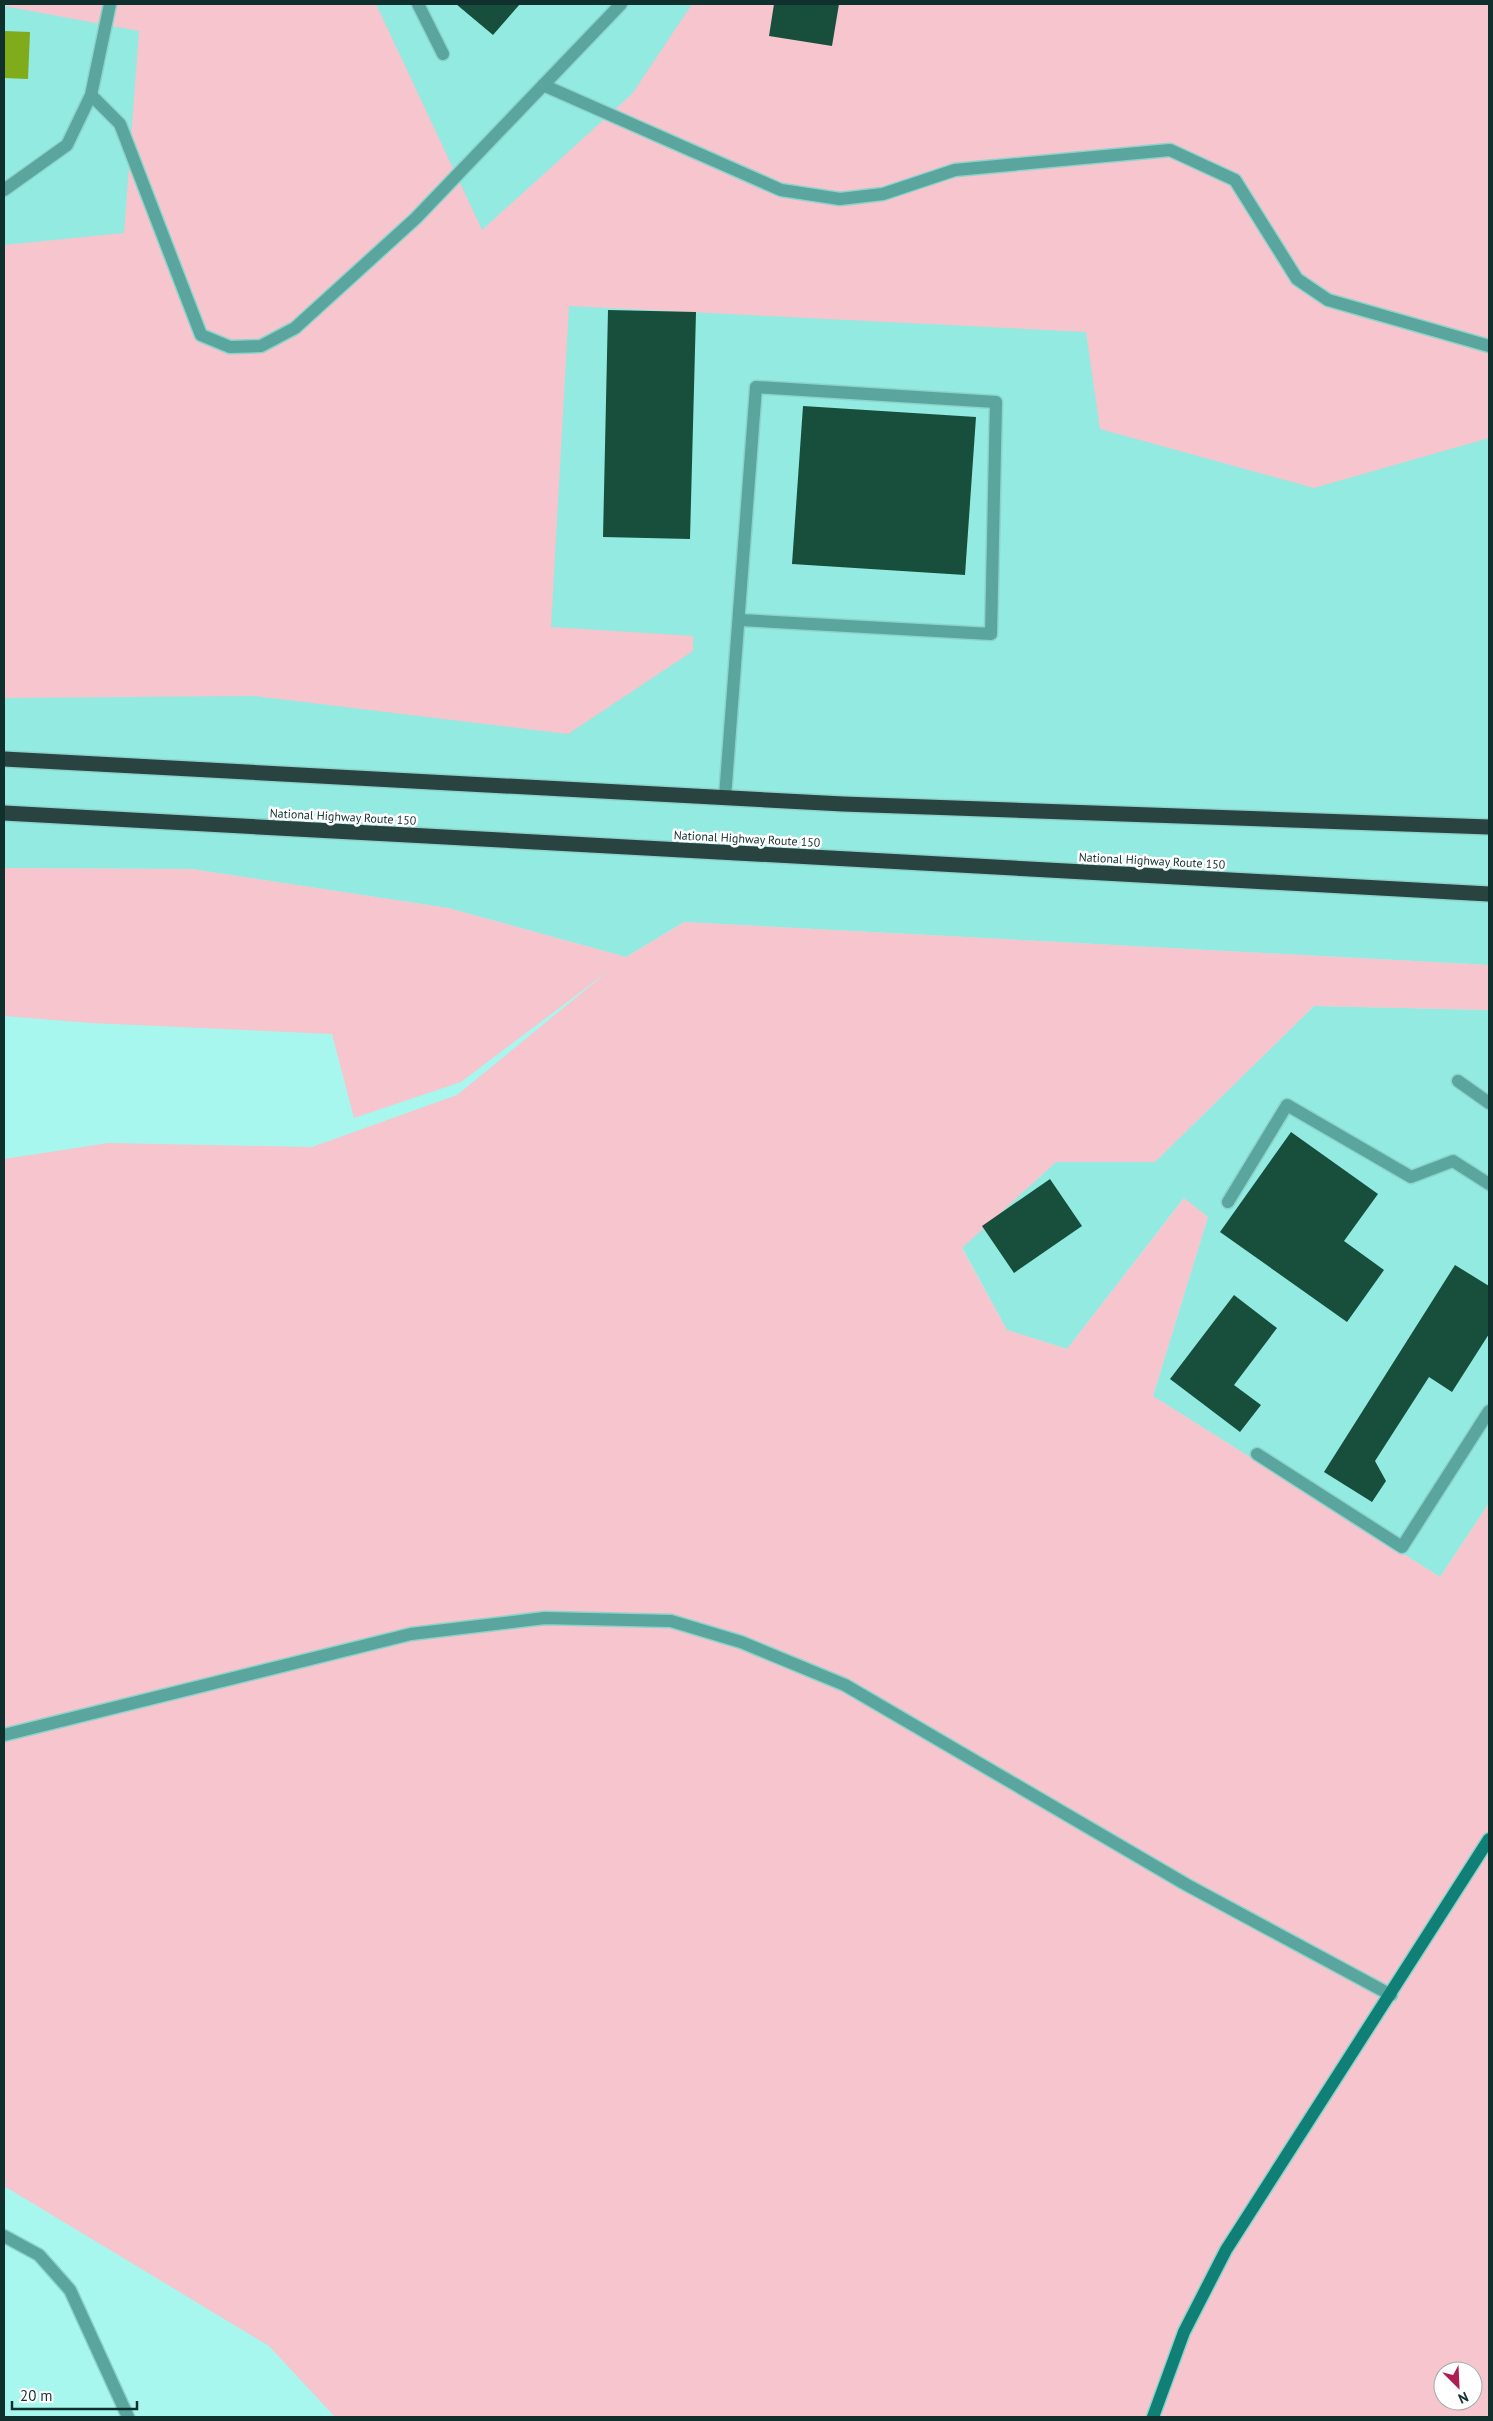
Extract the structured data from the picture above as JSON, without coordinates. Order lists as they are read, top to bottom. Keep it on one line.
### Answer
{"streets":{"highway":["National Highway Route 150"]},"scale_bar":"20 m","north":"bottom right"}
